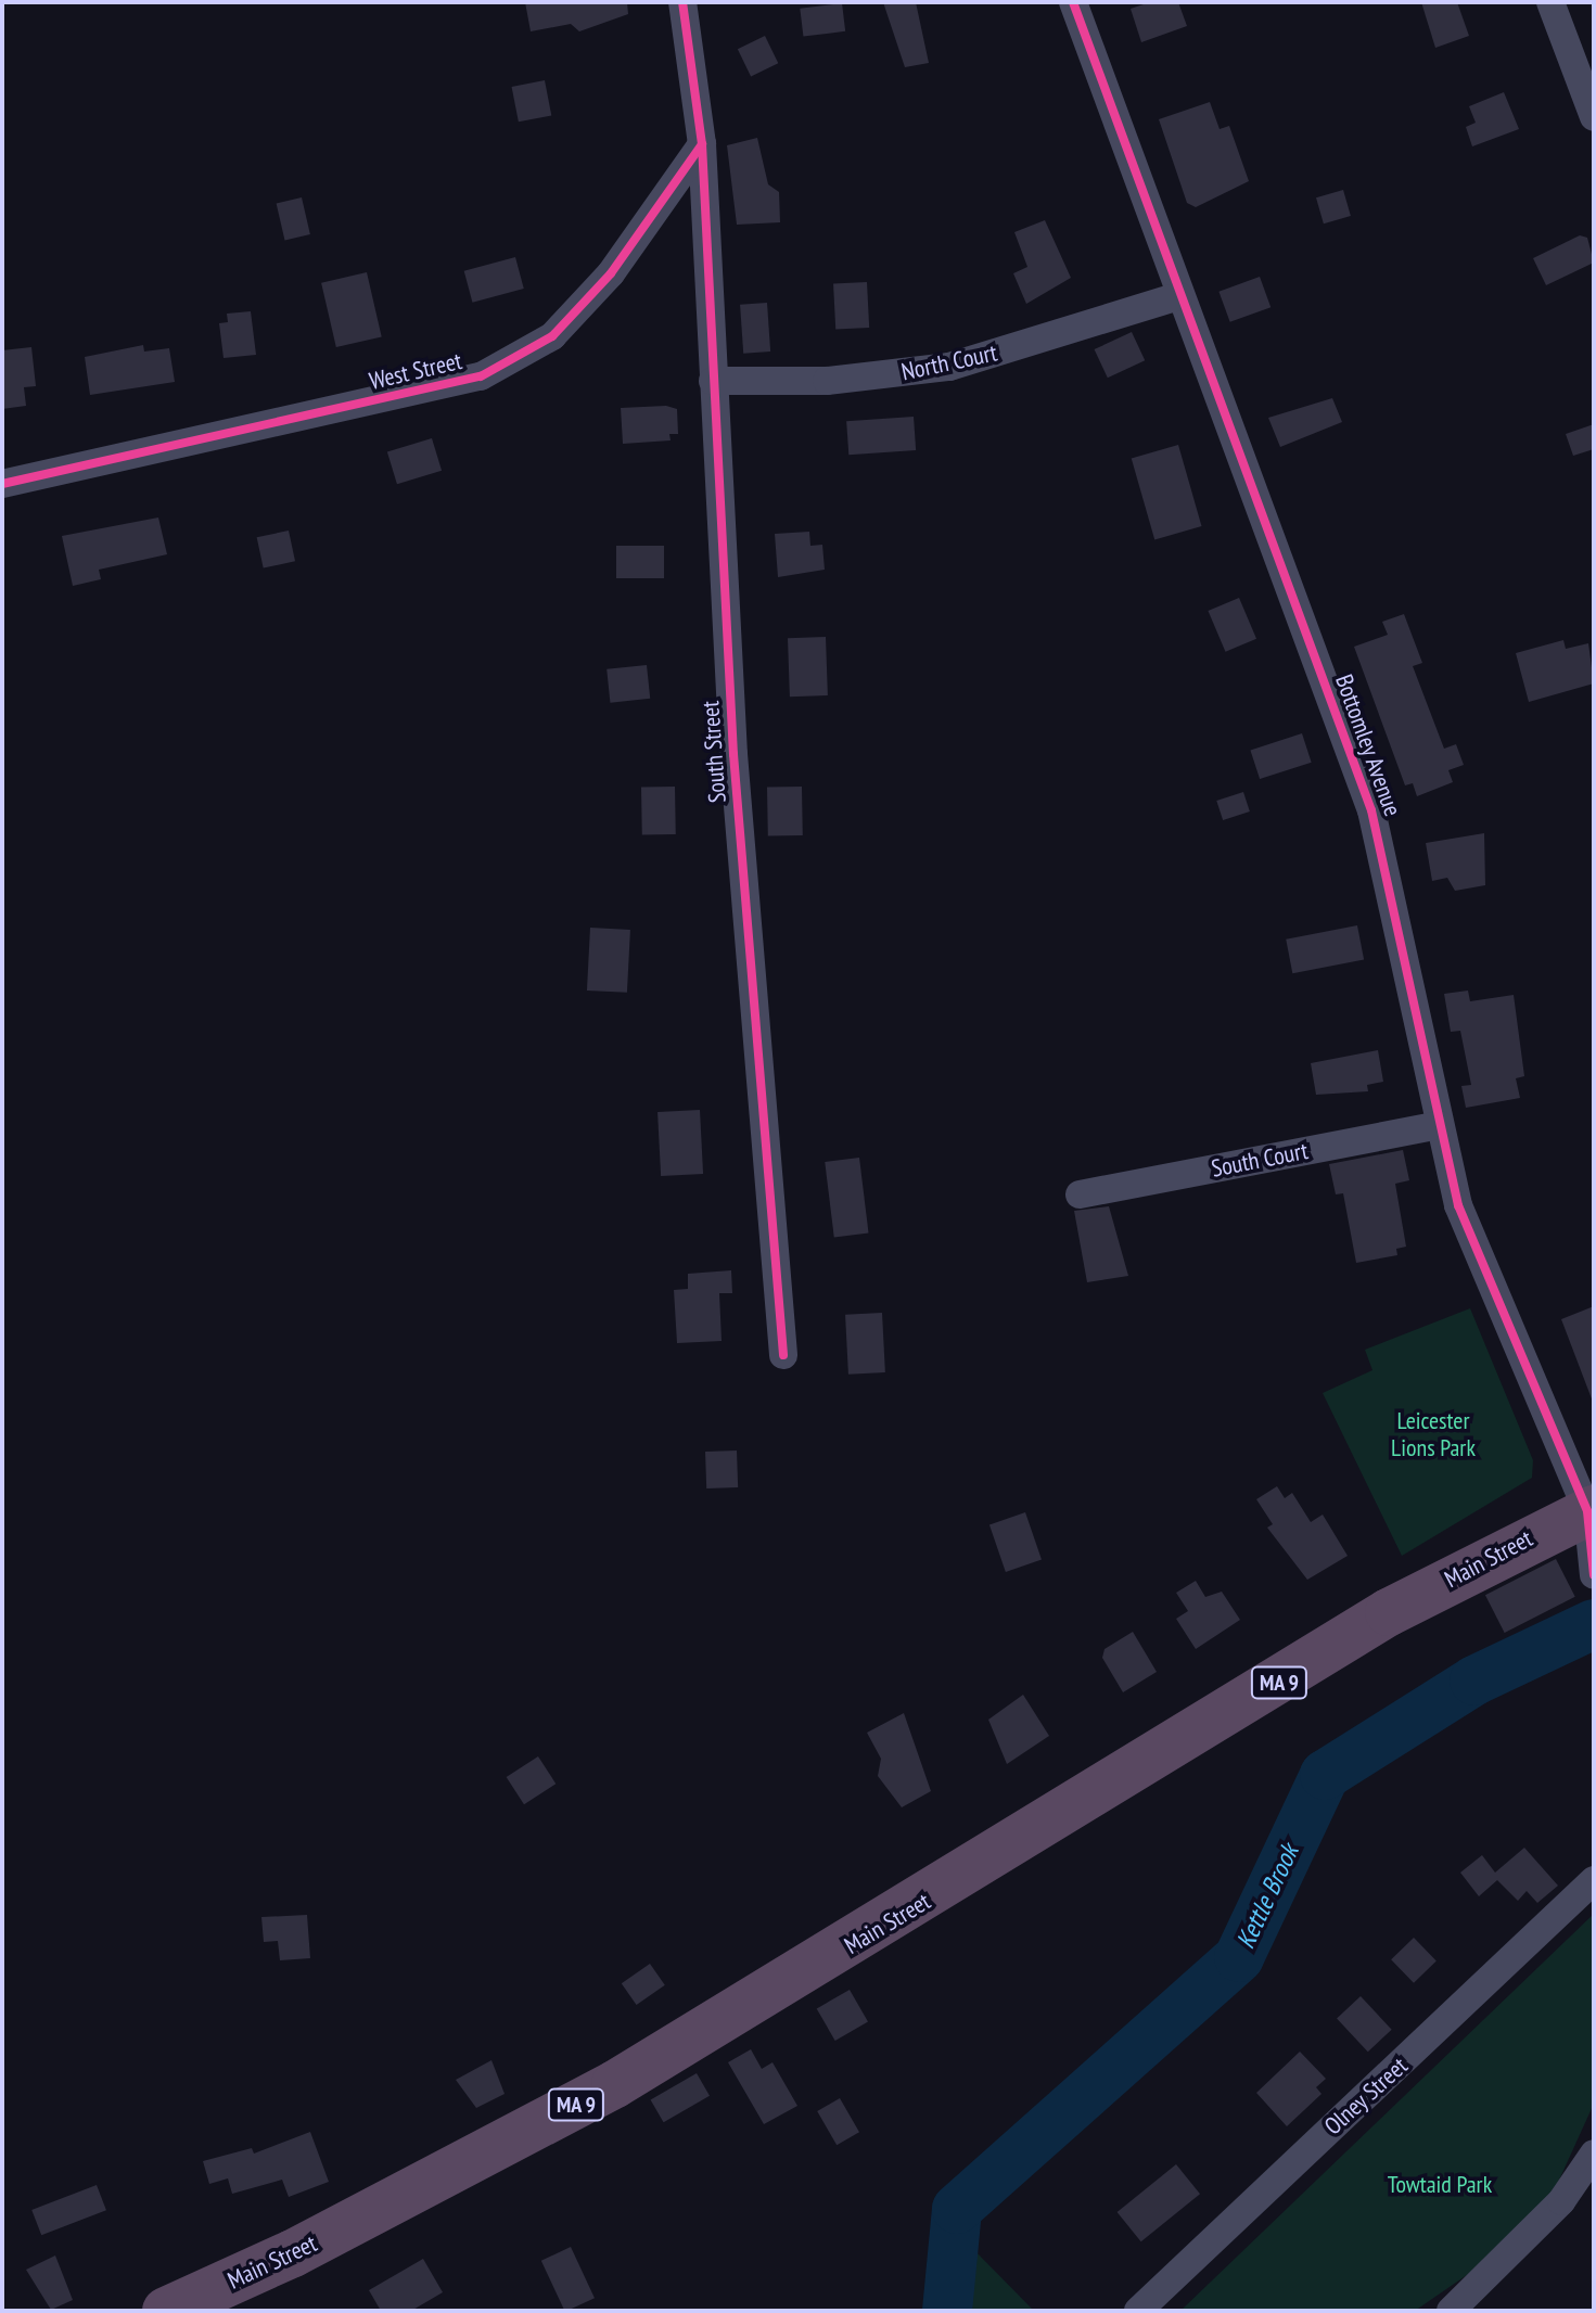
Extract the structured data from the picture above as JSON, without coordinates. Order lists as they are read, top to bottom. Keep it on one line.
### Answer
{"streets":{"highway":["Main Street","MA 9"],"street":["North Court","West Street","Bottomley Avenue","South Street","South Court","Olney Street"]},"crossings":[["North Court","Bottomley Avenue"],["North Court","South Street"],["West Street","South Street"],["Bottomley Avenue","South Court"],["Bottomley Avenue","Main Street"]],"water":["Kettle Brook"],"parks":["Leicester Lions Park","Towtaid Park"]}
